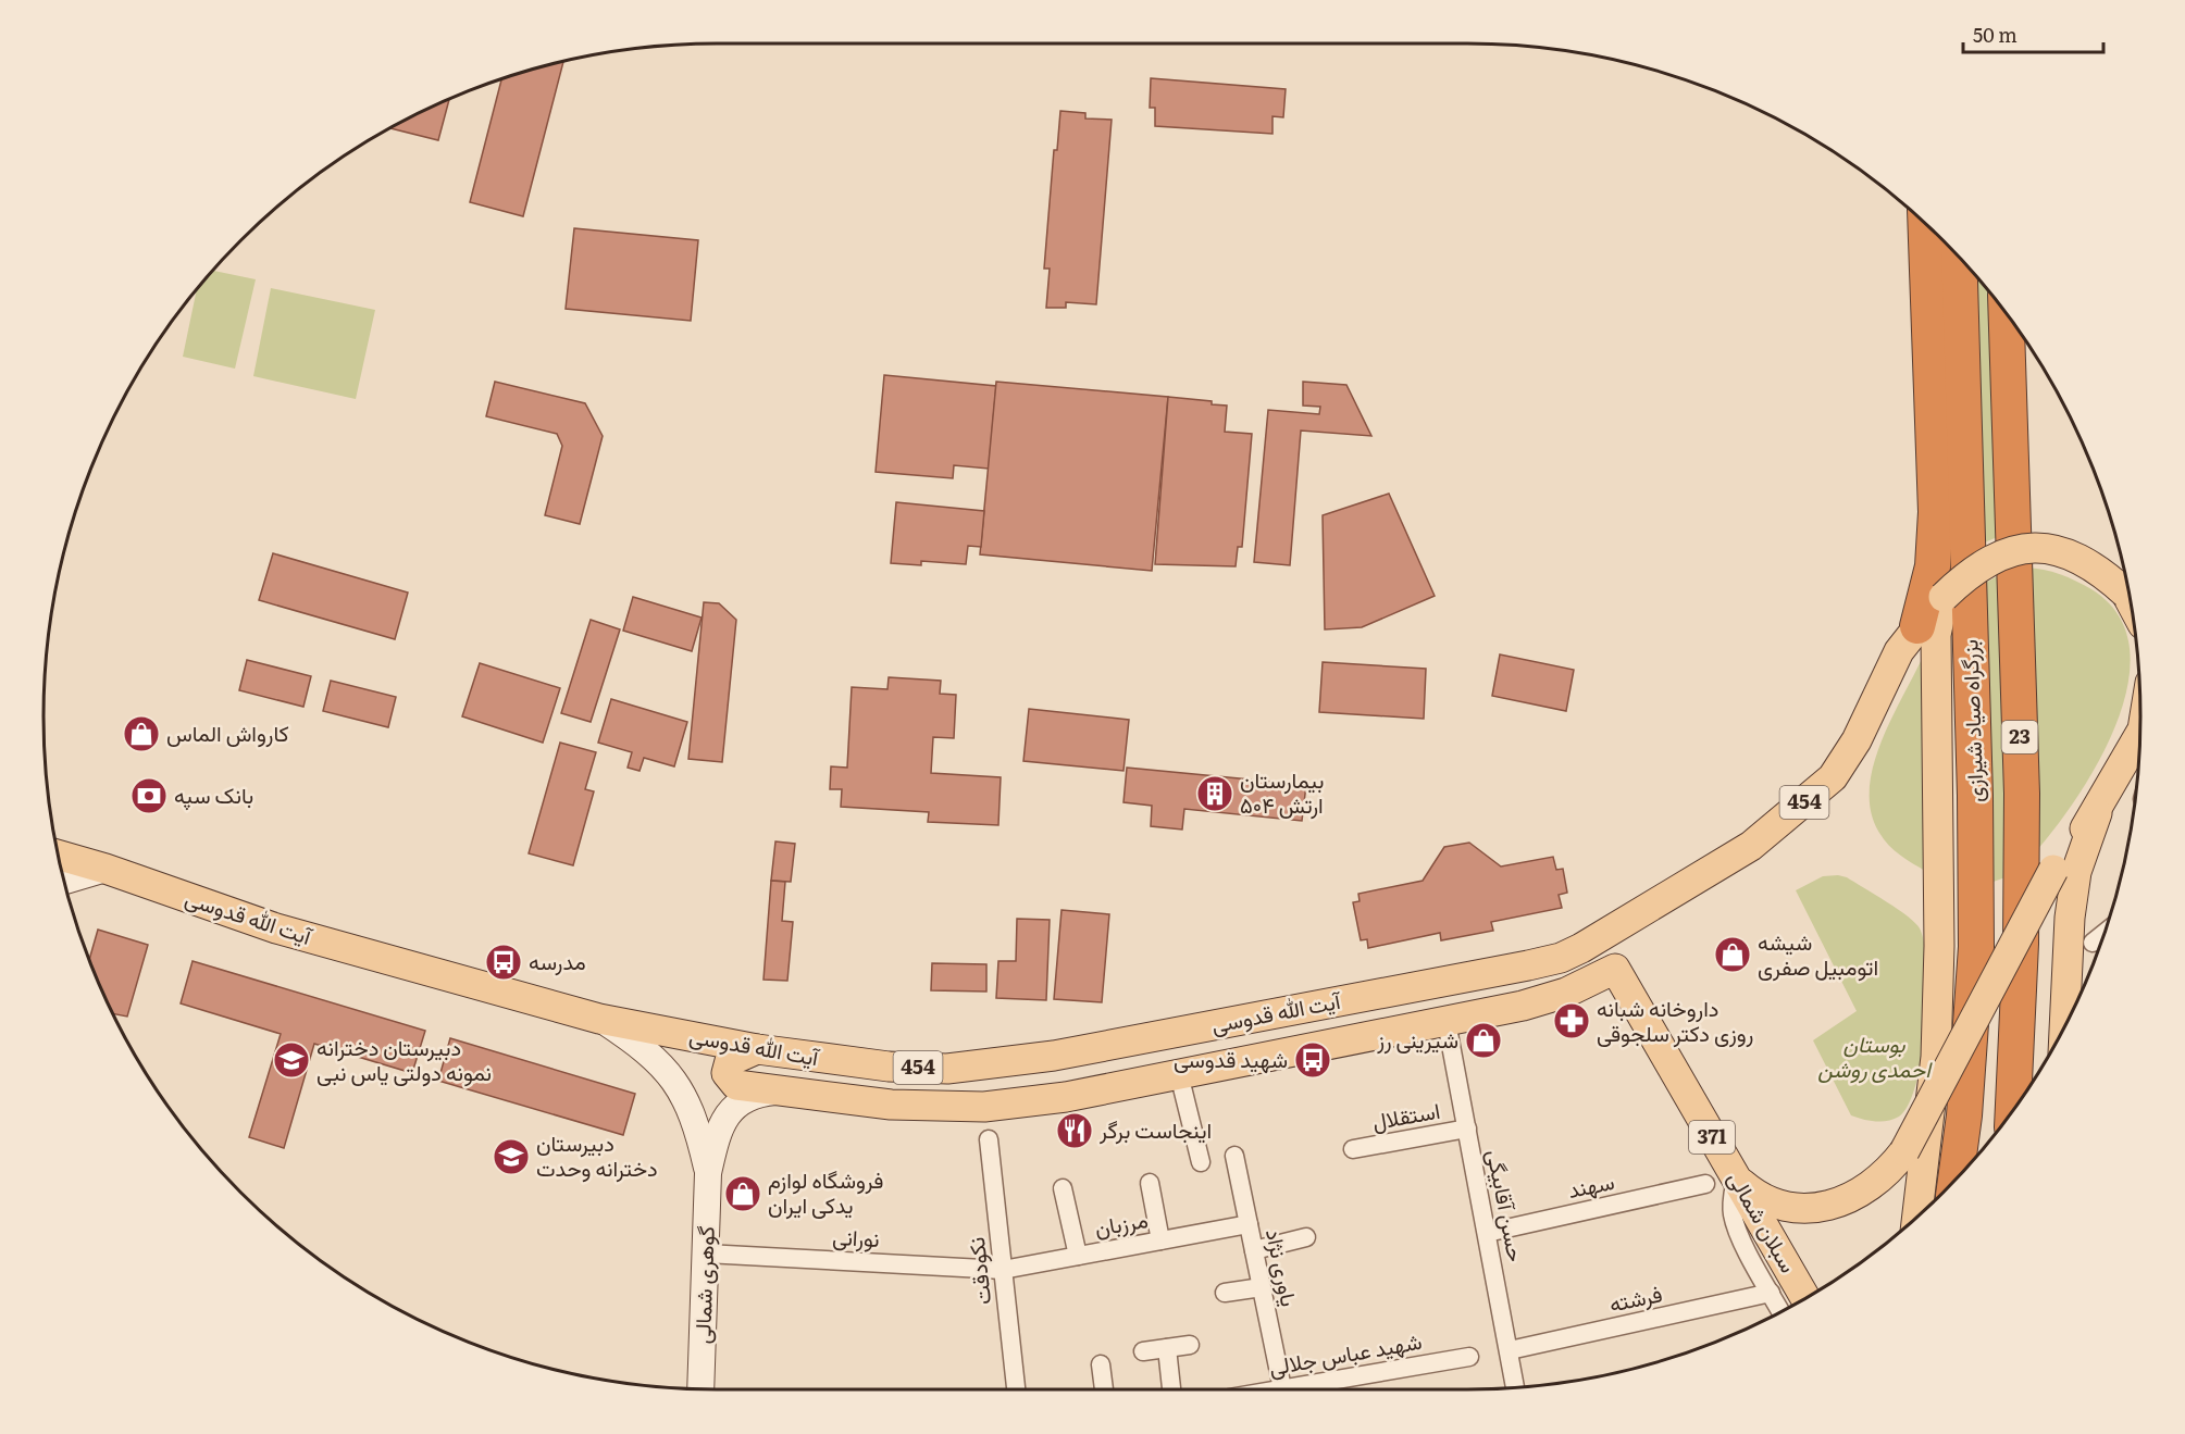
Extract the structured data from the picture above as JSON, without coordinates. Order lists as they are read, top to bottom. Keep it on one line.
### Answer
{"streets":{"highway":["بزرگراه صیاد شیرازی","23"],"main road":["454","آیت الله قدوسی","371","سبلان شمالی","گوهری شمالی"],"street":["استقلال","سهند","حسن آقابیگی","مرزبان","نورانی","یاوری نژاد","نکودقت","فرشته","شهید عباس جلالی"]},"crossings":[["454","آیت الله قدوسی"],["454","حسن آقابیگی"],["454","سبلان شمالی"],["454","گوهری شمالی"],["آیت الله قدوسی","گوهری شمالی"],["استقلال","حسن آقابیگی"],["سهند","حسن آقابیگی"],["حسن آقابیگی","فرشته"],["مرزبان","نورانی"],["مرزبان","یاوری نژاد"],["مرزبان","نکودقت"],["نورانی","نکودقت"],["نورانی","گوهری شمالی"],["یاوری نژاد","شهید عباس جلالی"]],"parks":["بوستان احمدی روشن"],"places":{"shop":["کارواش الماس","شیشه اتومبیل صفری","شیرینی رز","فروشگاه لوازم یدکی ایران"],"building":["بیمارستان ۵۰۴ ارتش"],"bank":["بانک سپه"],"bus stop":["مدرسه","شهید قدوسی"],"pharmacy":["داروخانه شبانه روزی دکتر سلجوقی"],"school or university":["دبیرستان دخترانه نمونه دولتی یاس نبی","دبیرستان دخترانه وحدت"],"restaurant":["اینجاست برگر"]},"scale_bar":"50 m"}
